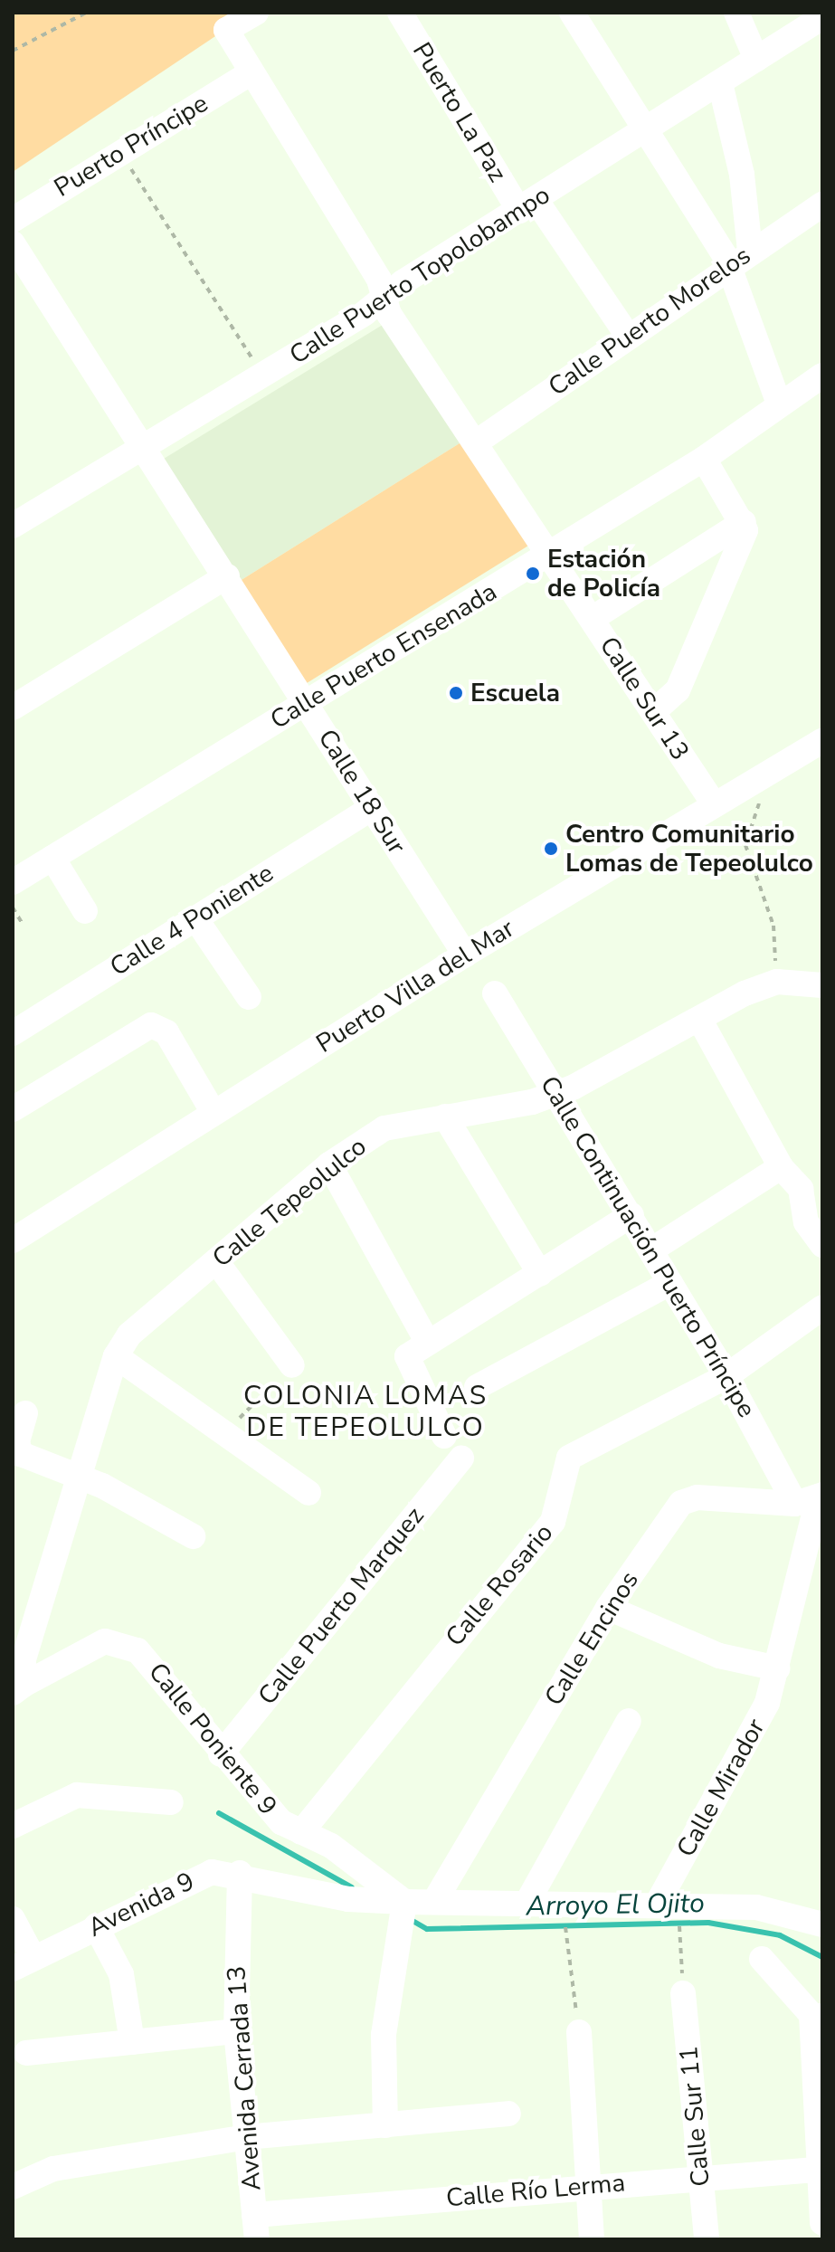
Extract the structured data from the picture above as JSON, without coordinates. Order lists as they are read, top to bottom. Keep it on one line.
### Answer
{"streets":{"street":["Puerto La Paz","Puerto Príncipe","Calle Puerto Topolobampo","Calle Puerto Morelos","Calle Puerto Ensenada","Calle Sur 13","Calle 18 Sur","Calle 4 Poniente","Puerto Villa del Mar","Calle Tepeolulco","Calle Continuación Puerto Príncipe","Calle Rosario","Calle Puerto Marquez","Calle Encinos","Calle Poniente 9","Calle Mirador","Avenida 9","Avenida Cerrada 13","Calle Sur 11","Calle Río Lerma"]},"crossings":[["Puerto La Paz","Calle Puerto Topolobampo"],["Puerto La Paz","Calle Puerto Morelos"],["Puerto Príncipe","Calle Sur 13"],["Calle Puerto Topolobampo","Calle Sur 13"],["Calle Puerto Topolobampo","Calle 18 Sur"],["Calle Puerto Morelos","Calle Sur 13"],["Calle Puerto Ensenada","Calle Sur 13"],["Calle Puerto Ensenada","Calle 18 Sur"],["Calle Sur 13","Puerto Villa del Mar"],["Calle 18 Sur","Calle 4 Poniente"],["Calle 18 Sur","Puerto Villa del Mar"],["Calle Tepeolulco","Calle Continuación Puerto Príncipe"],["Calle Tepeolulco","Calle Poniente 9"],["Calle Continuación Puerto Príncipe","Calle Rosario"],["Calle Continuación Puerto Príncipe","Calle Encinos"],["Calle Continuación Puerto Príncipe","Calle Mirador"],["Calle Rosario","Calle Poniente 9"],["Calle Puerto Marquez","Calle Poniente 9"],["Calle Encinos","Calle Mirador"],["Calle Poniente 9","Avenida 9"],["Avenida 9","Avenida Cerrada 13"],["Avenida Cerrada 13","Calle Río Lerma"],["Calle Sur 11","Calle Río Lerma"]],"districts":["COLONIA LOMAS DE TEPEOLULCO"],"water":["Arroyo El Ojito"],"places":["Estación de Policía","Escuela","Centro Comunitario Lomas de Tepeolulco"]}
